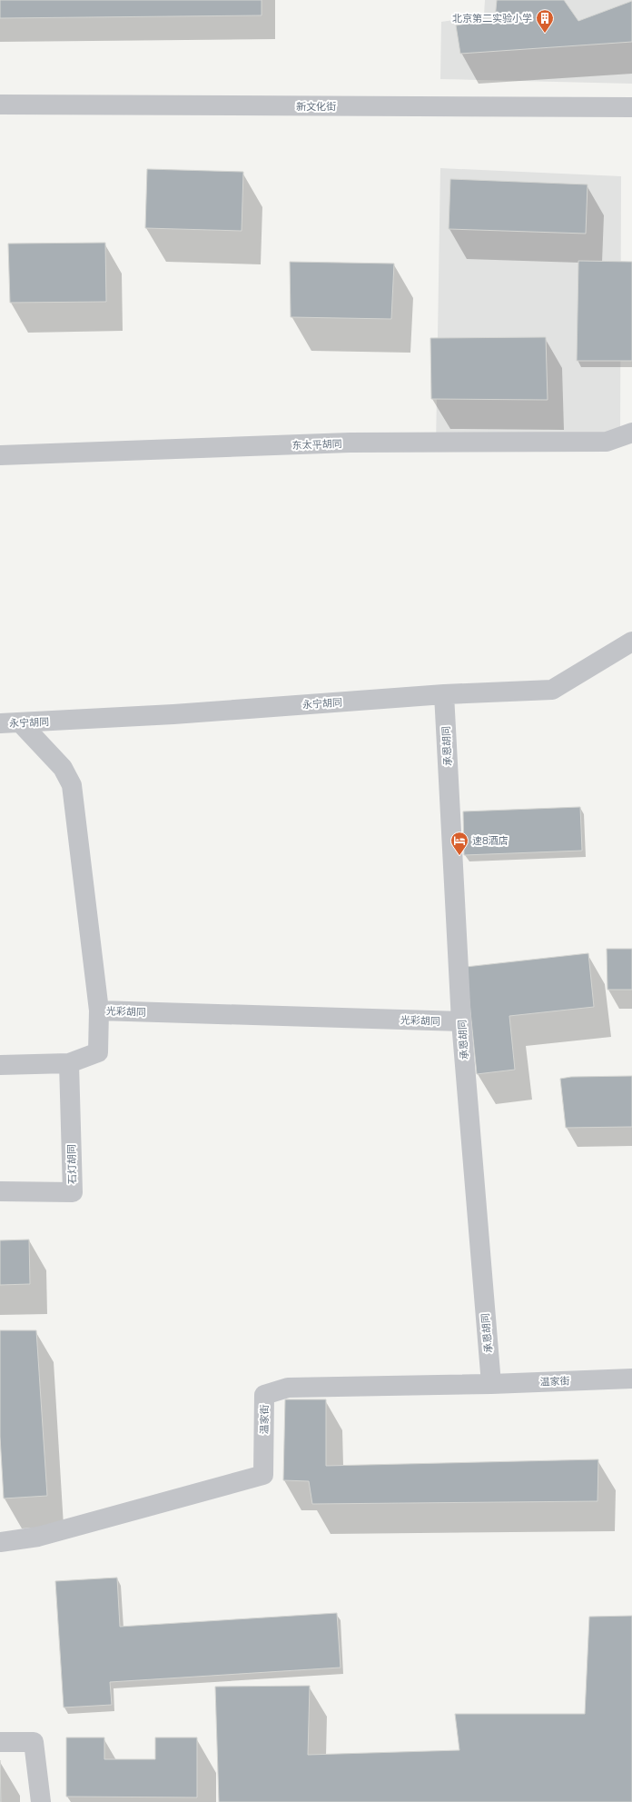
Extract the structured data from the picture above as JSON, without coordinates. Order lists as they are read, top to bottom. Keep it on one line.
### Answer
{"streets":{"street":["新文化街","东太平胡同","永宁胡同","承恩胡同","光彩胡同","石灯胡同","温家街"]},"crossings":[["永宁胡同","承恩胡同"],["永宁胡同","光彩胡同"],["承恩胡同","光彩胡同"],["承恩胡同","温家街"]],"places":{"building":["北京第二实验小学"],"hotel":["速8酒店"]}}
